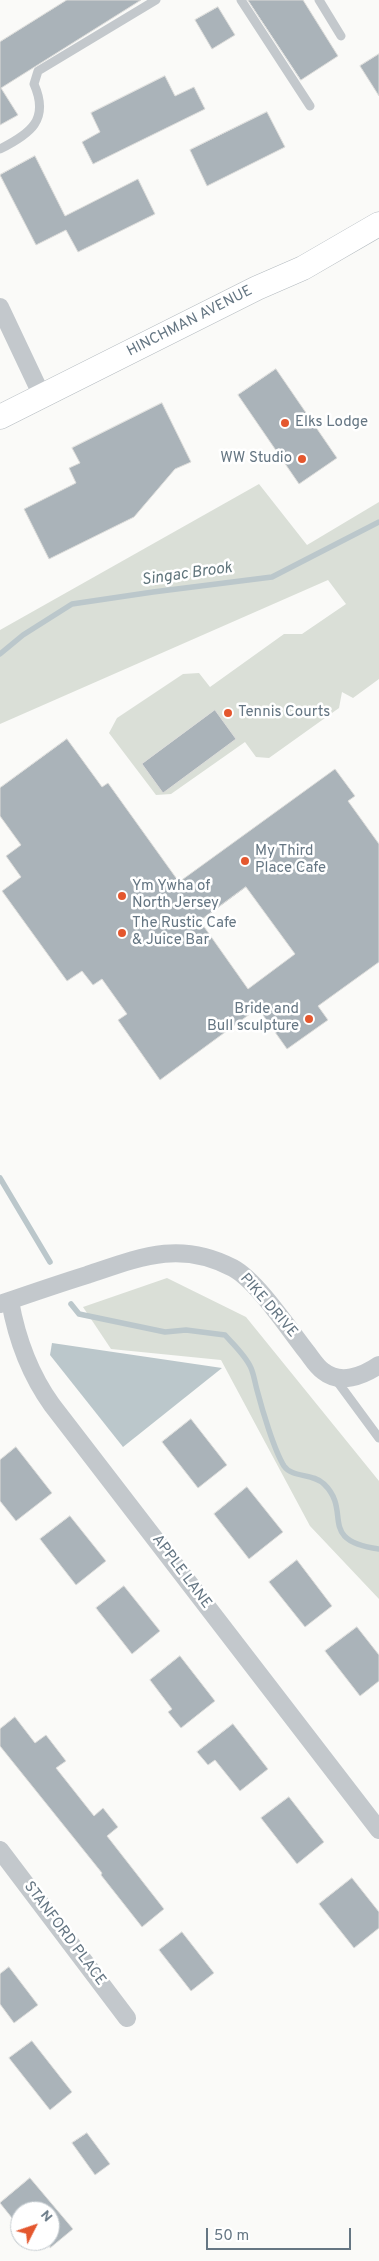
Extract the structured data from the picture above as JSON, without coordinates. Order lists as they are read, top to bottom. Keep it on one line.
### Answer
{"streets":{"street":["HINCHMAN AVENUE","PIKE DRIVE","APPLE LANE","STANFORD PLACE"]},"crossings":[["PIKE DRIVE","APPLE LANE"]],"water":["Singac Brook"],"places":["Elks Lodge","WW Studio","Tennis Courts","My Third Place Cafe","Ym Ywha of North Jersey","The Rustic Cafe & Juice Bar","Bride and Bull sculpture"],"scale_bar":"50 m","north":"top right"}
